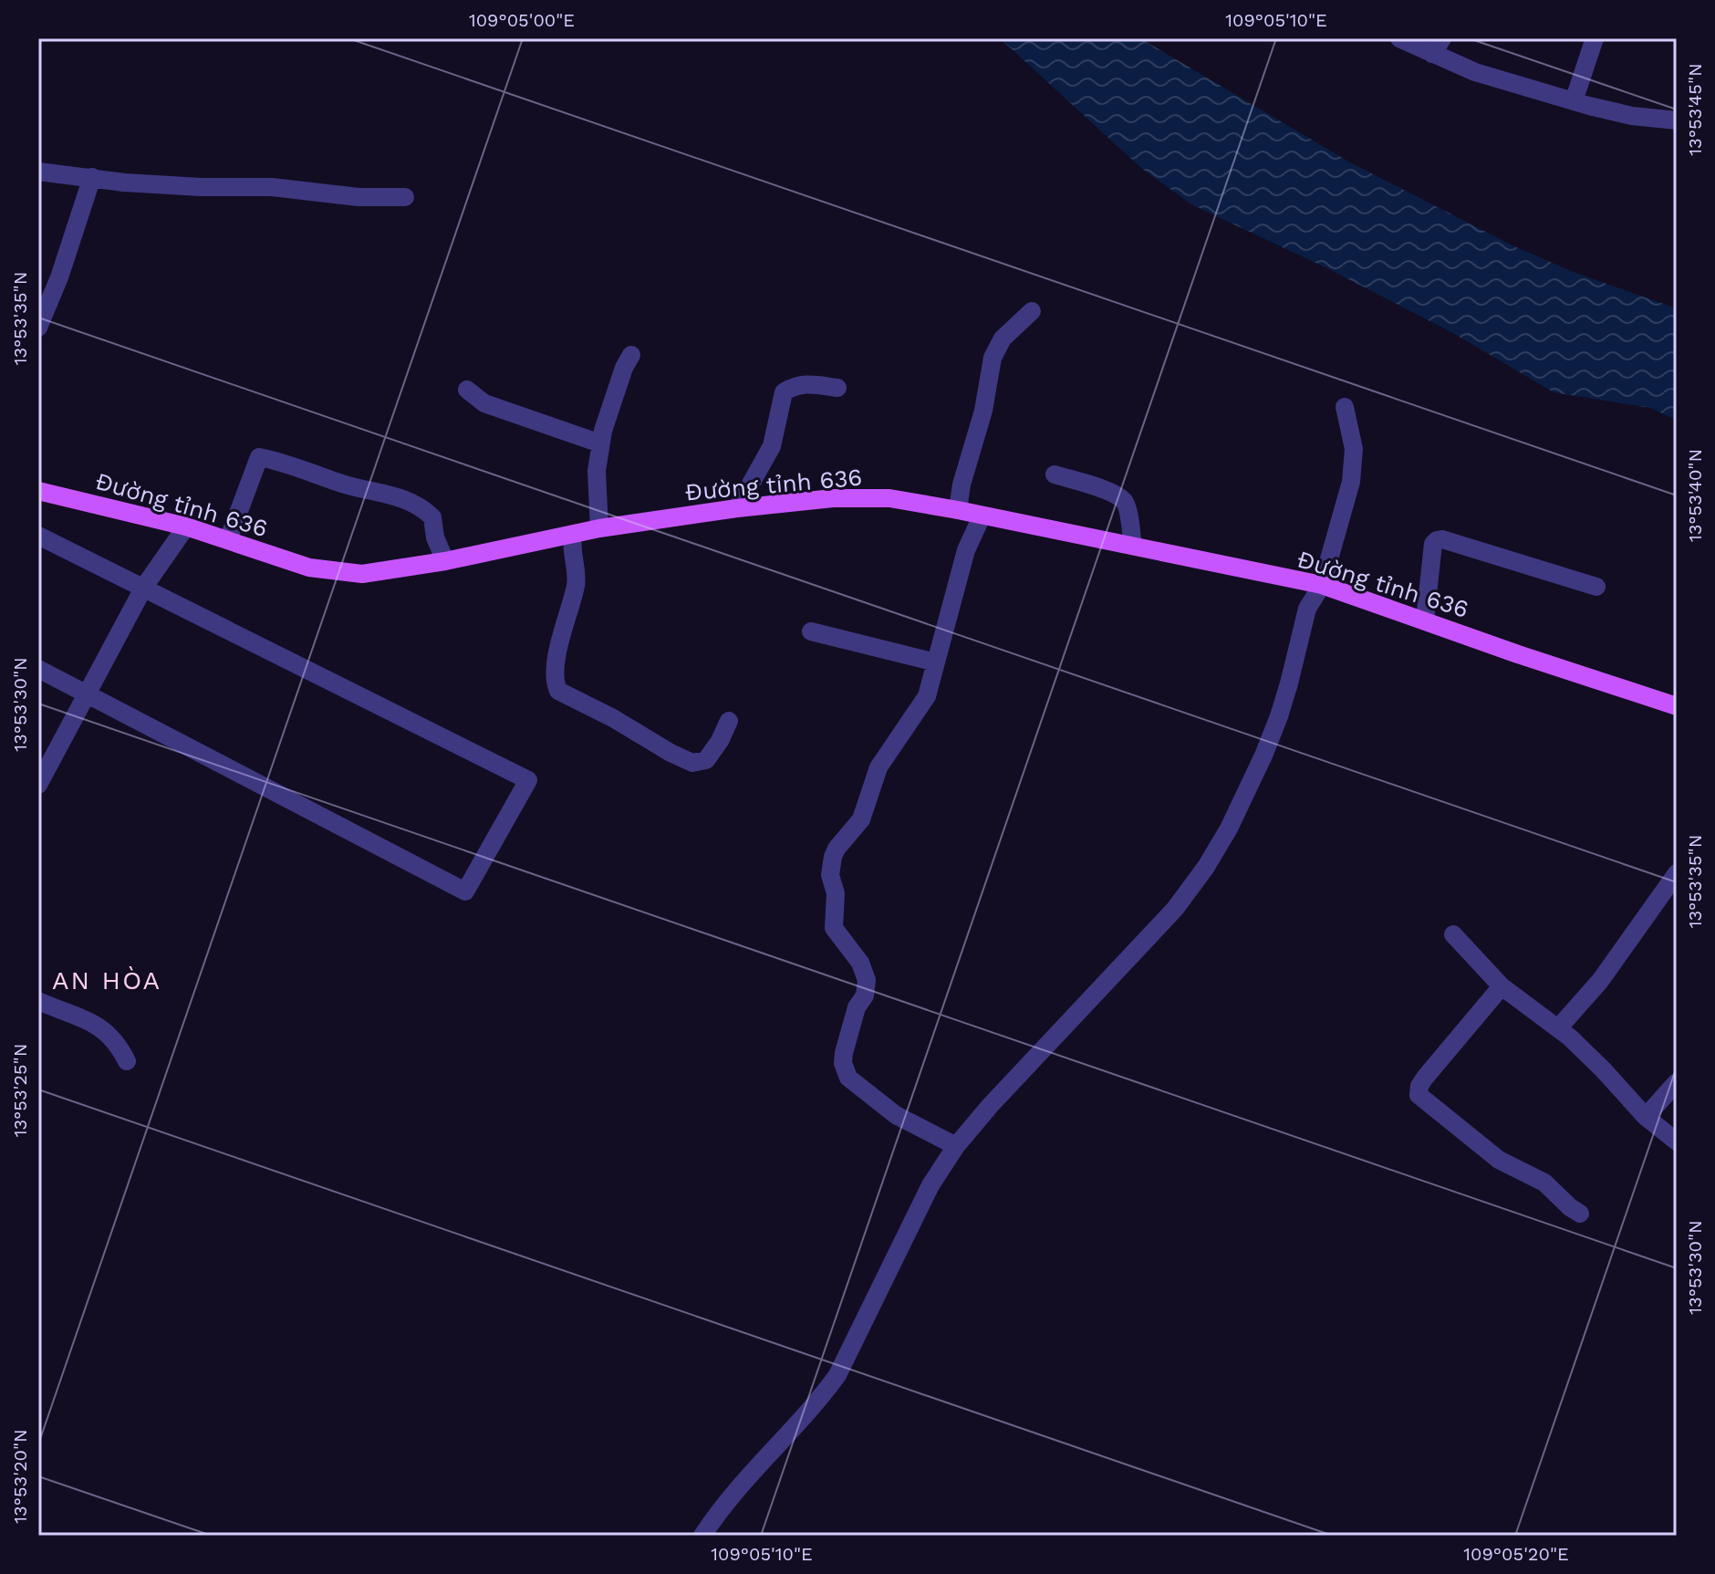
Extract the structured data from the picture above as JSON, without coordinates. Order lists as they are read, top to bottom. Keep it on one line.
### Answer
{"streets":{"main road":["Đường tỉnh 636"]},"districts":["AN HÒA"],"coordinates":["109°05'00\"E","109°05'10\"E","13°53'45\"N","13°53'35\"N","13°53'40\"N","13°53'30\"N","13°53'25\"N","13°53'20\"N","109°05'20\"E"]}
